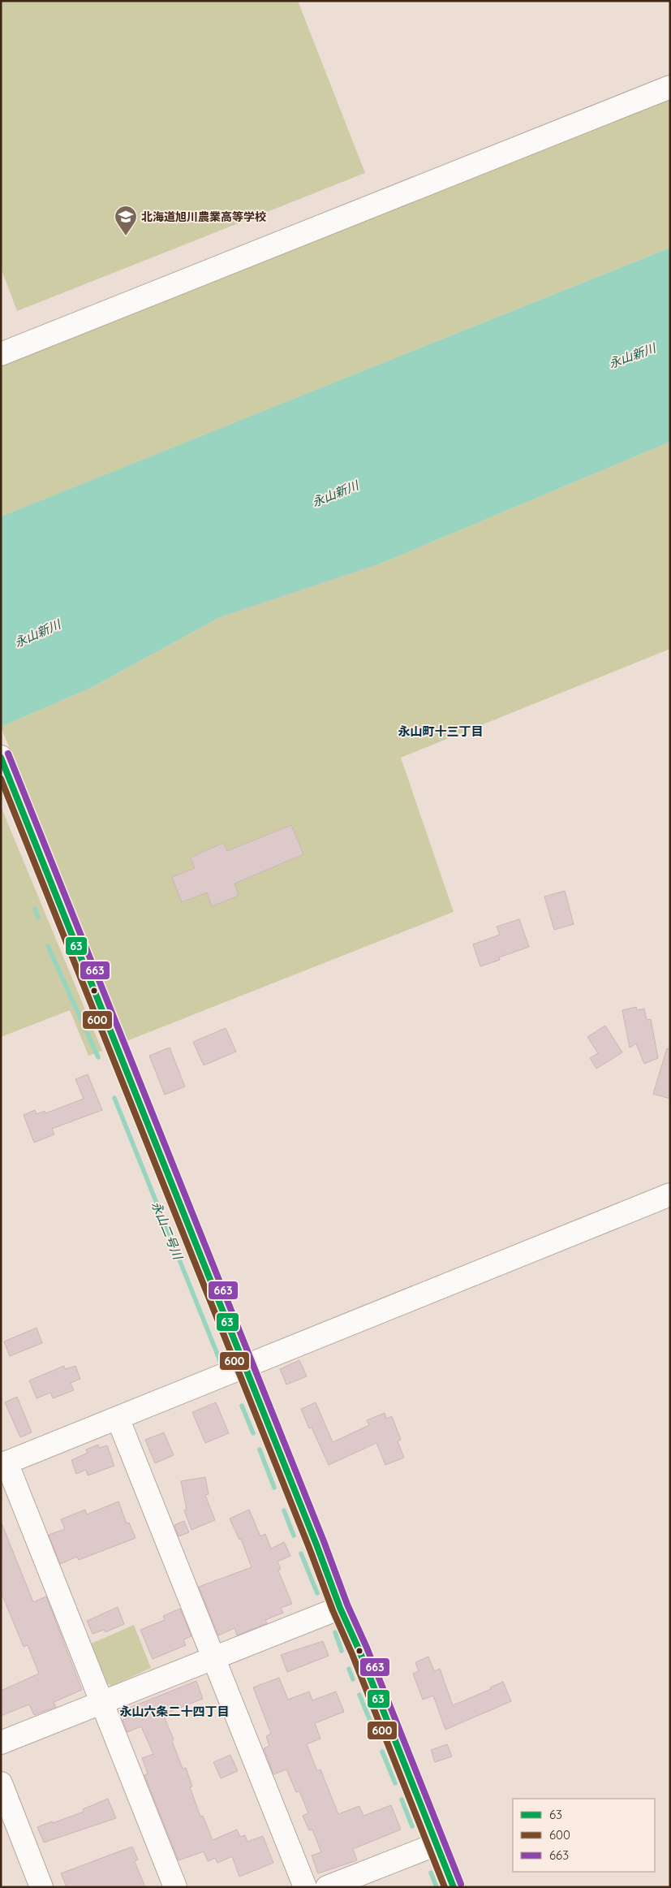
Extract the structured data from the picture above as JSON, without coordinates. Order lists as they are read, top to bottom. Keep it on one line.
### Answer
{"districts":["永山町十三丁目","永山六条二十四丁目"],"water":["永山新川","永山二号川"],"places":{"school or university":["北海道旭川農業高等学校"]},"lines":["transit line 663","transit line 63","transit line 600"],"legend":["63","600","663"]}
